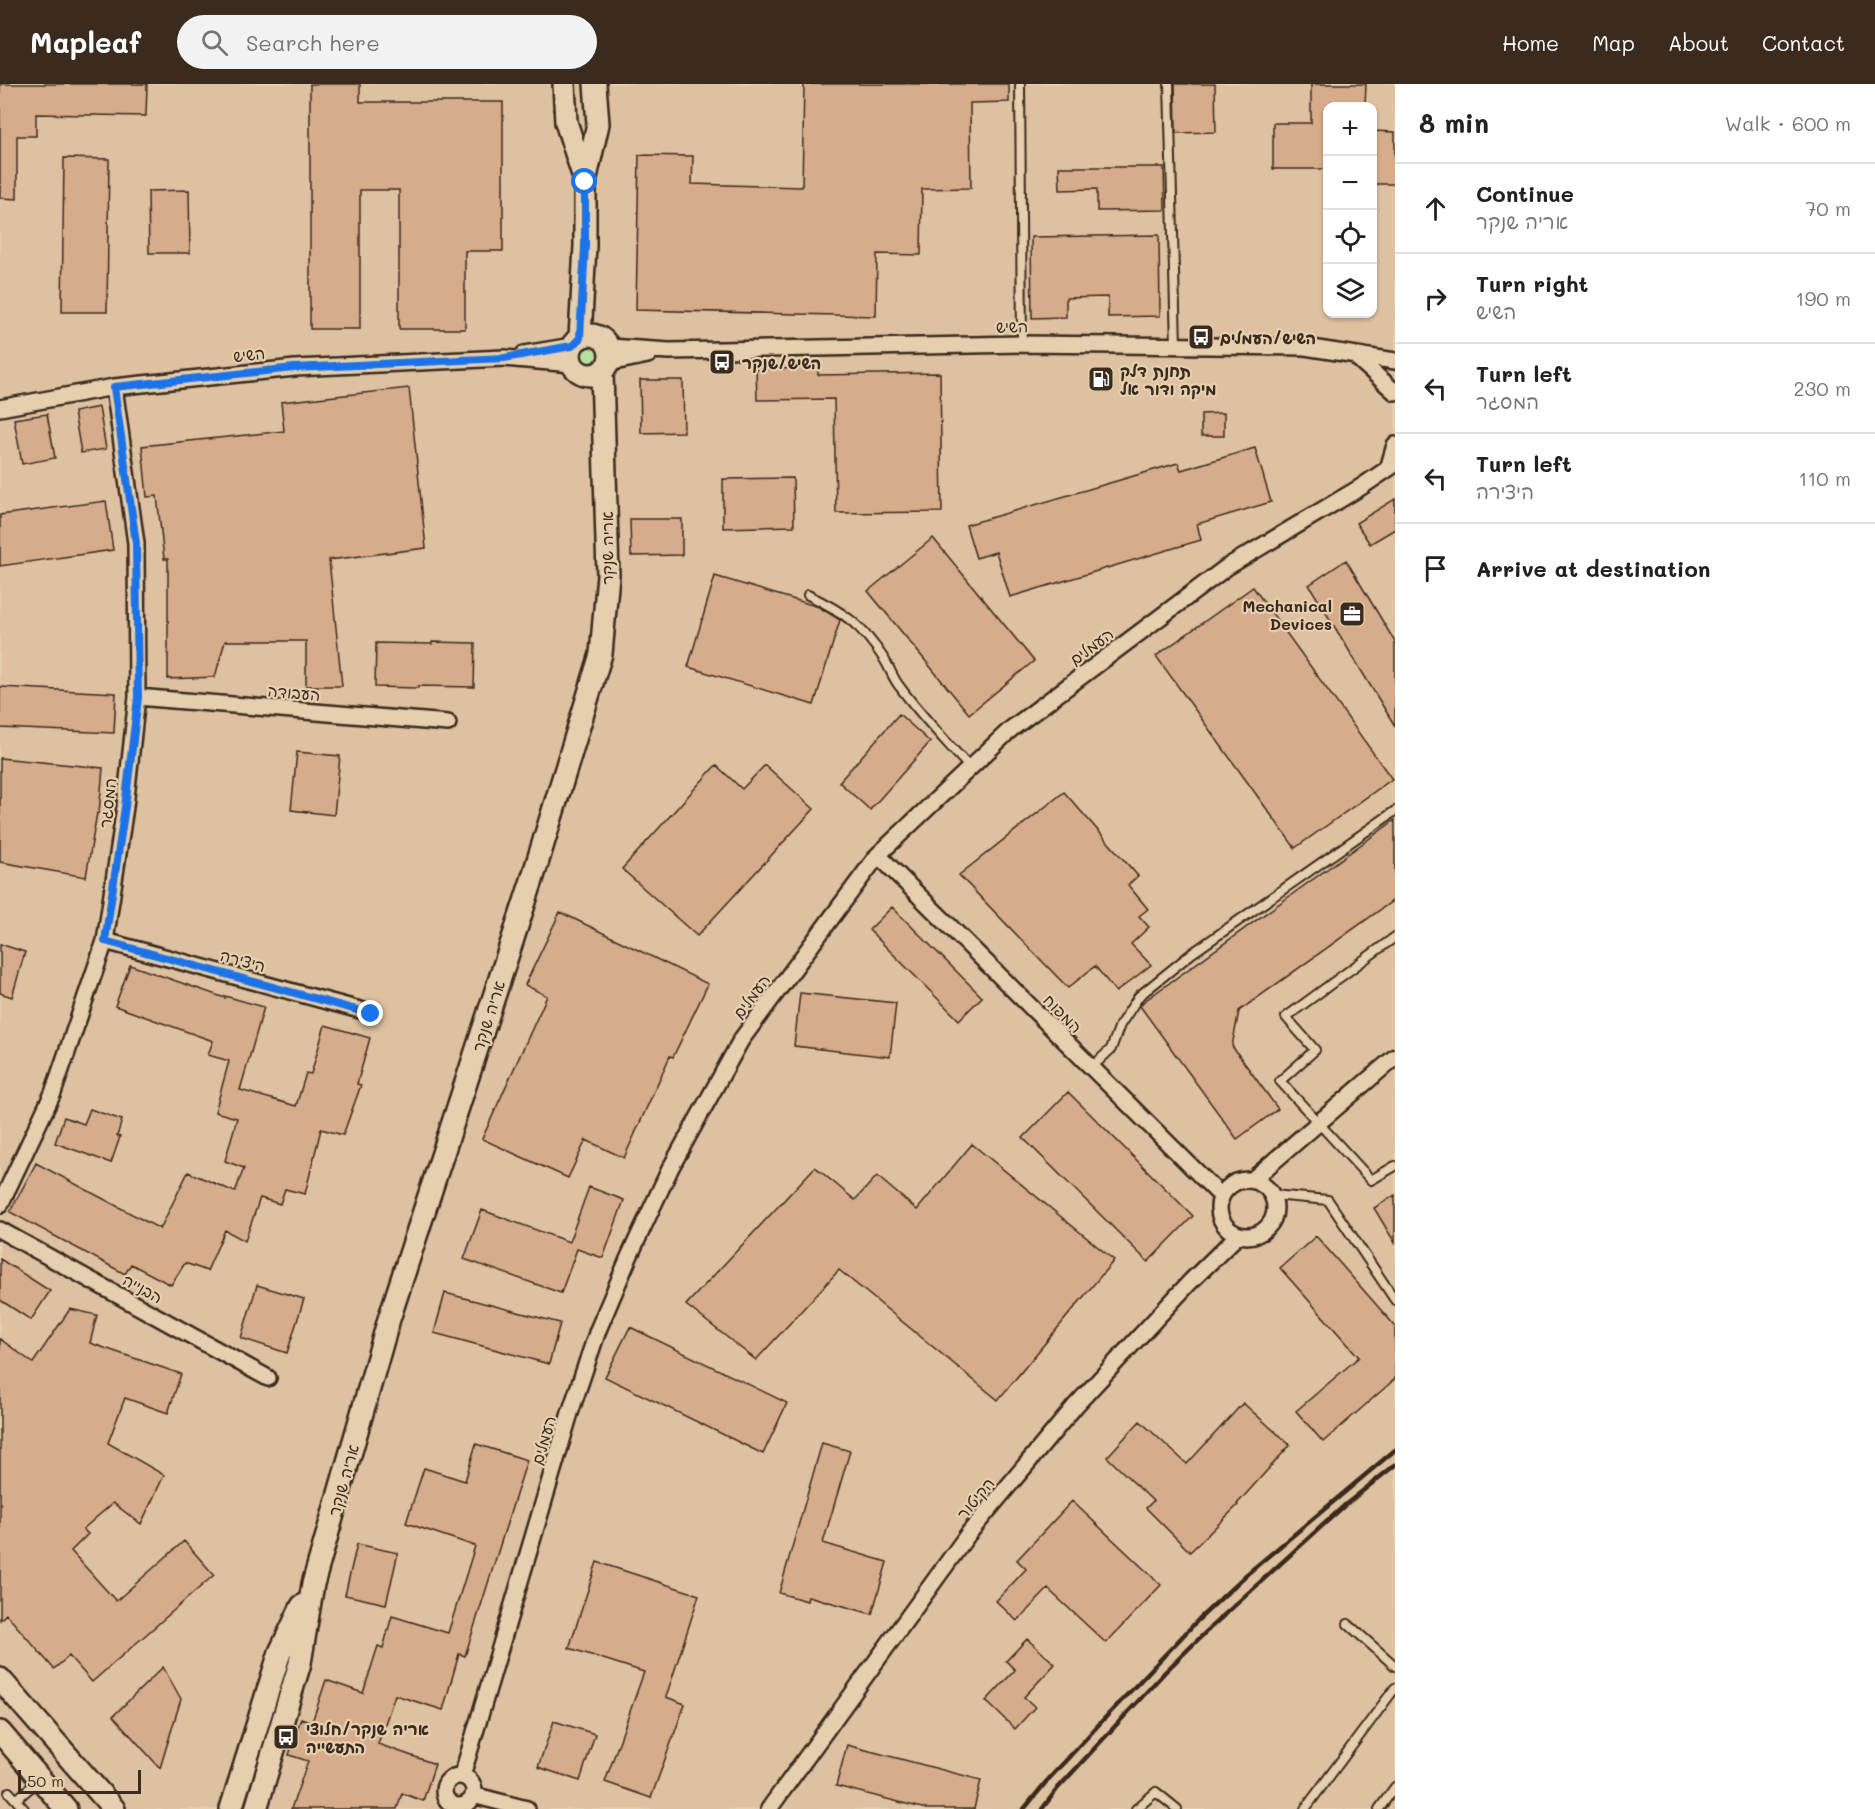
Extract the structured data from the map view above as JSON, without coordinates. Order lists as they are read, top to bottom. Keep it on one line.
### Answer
{"streets":{"street":["השיש","אריה שנקר","העמלים","העבודה","המסגר","היצירה","המפוח","הבנייה","הקיטור"]},"crossings":[["השיש","אריה שנקר"],["השיש","המסגר"],["העמלים","המפוח"],["העבודה","המסגר"],["המסגר","היצירה"],["המפוח","הקיטור"]],"places":{"bus stop":["השיש/העמלים","השיש/שנקר","אריה שנקר/חלוצי התעשייה"],"fuel station":["תחנת דלק מיקה ודור אל"],"office":["Mechanical Devices"]},"scale_bar":"50 m","page":{"header":"Mapleaf","search":"Search here","nav":["Home","Map","About","Contact"],"heading":["8 min","Walk · 600 m"],"map_buttons":["+","−"],"list":[["Continue","אריה שנקר","70 m"],["Turn right","השיש","190 m"],["Turn left","המסגר","230 m"],["Turn left","היצירה","110 m"],"Arrive at destination"],"scale":"50 m"}}
